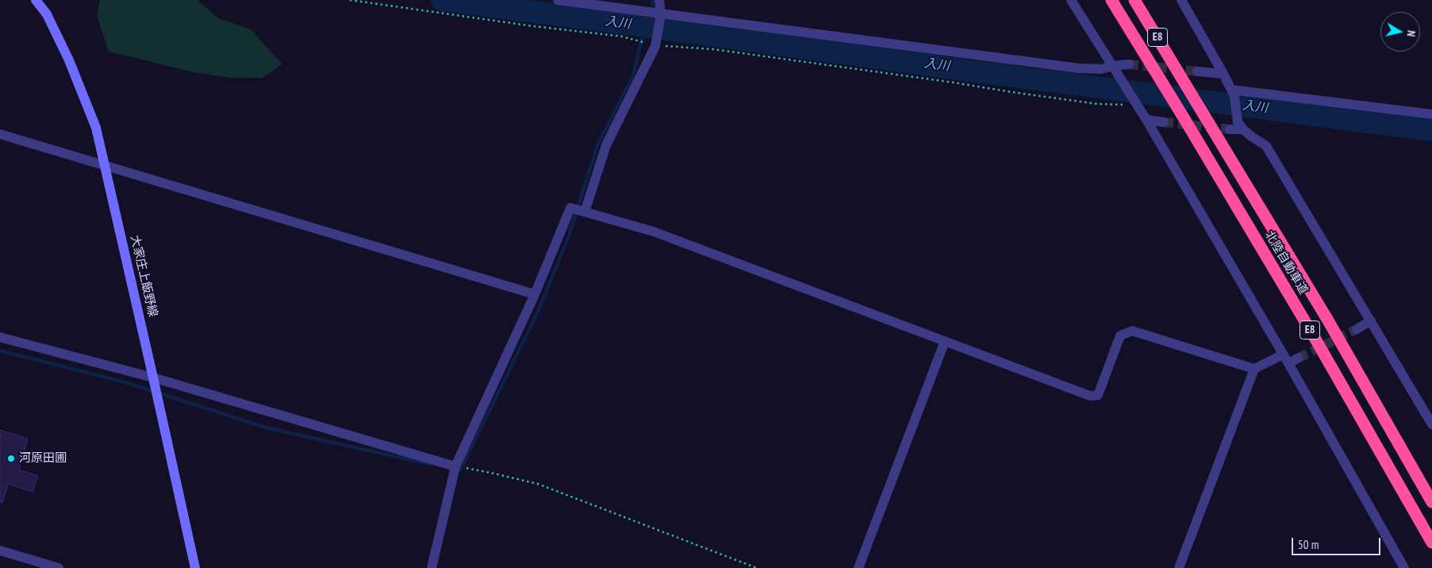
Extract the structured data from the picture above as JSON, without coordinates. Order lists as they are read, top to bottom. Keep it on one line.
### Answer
{"streets":{"highway":["E8","北陸自動車道"],"main road":["大家庄上飯野線"]},"water":["入川"],"places":["河原田圃"],"scale_bar":"50 m","north":"right"}
